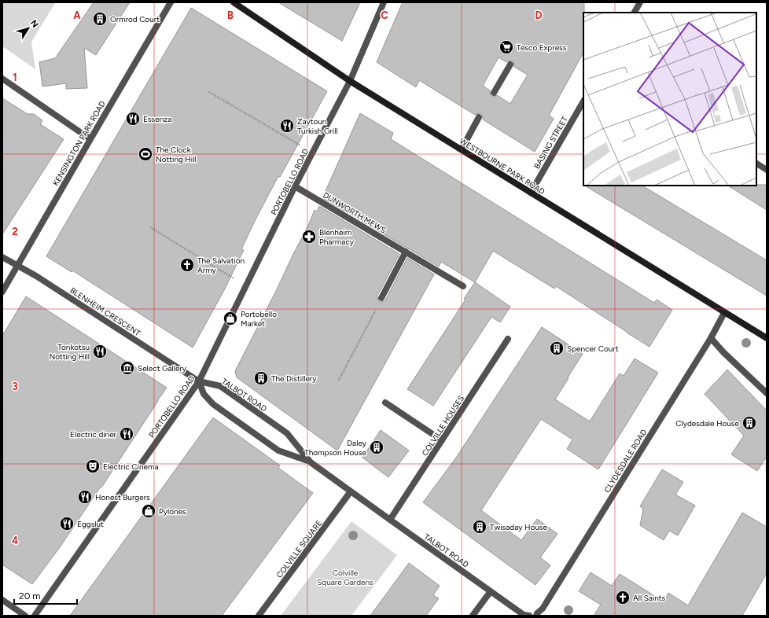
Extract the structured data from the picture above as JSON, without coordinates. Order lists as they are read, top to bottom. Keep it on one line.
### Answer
{"streets":{"main road":["WESTBOURNE PARK ROAD"],"street":["BASING STREET","KENSINGTON PARK ROAD","PORTOBELLO ROAD","DUNWORTH MEWS","BLENHEIM CRESCENT","TALBOT ROAD","COLVILLE HOUSES","CLYDESDALE ROAD","COLVILLE SQUARE"]},"crossings":[["BASING STREET","WESTBOURNE PARK ROAD"],["KENSINGTON PARK ROAD","BLENHEIM CRESCENT"],["WESTBOURNE PARK ROAD","PORTOBELLO ROAD"],["WESTBOURNE PARK ROAD","CLYDESDALE ROAD"],["PORTOBELLO ROAD","DUNWORTH MEWS"],["PORTOBELLO ROAD","BLENHEIM CRESCENT"],["PORTOBELLO ROAD","TALBOT ROAD"],["BLENHEIM CRESCENT","TALBOT ROAD"],["TALBOT ROAD","COLVILLE HOUSES"],["TALBOT ROAD","COLVILLE SQUARE"]],"parks":["Colville Square Gardens"],"places":{"building":["Ormrod Court","Spencer Court","The Distillery","Clydesdale House","Daley Thompson House","Twisaday House"],"supermarket":["Tesco Express"],"restaurant":["Essenza","Zaytoun Turkish Grill","Tonkotsu Notting Hill","Electric diner","Honest Burgers","Eggslut"],"sports":["The Clock Notting Hill"],"pharmacy":["Blenheim Pharmacy"],"church":["The Salvation Army","All Saints"],"shop":["Portobello Market","Pylones"],"museum":["Select Gallery"],"theatre":["Electric Cinema"]},"scale_bar":"20 m","north":"top right","grid":{"columns":["A","B","C","D"],"rows":["1","2","3","4"]}}
